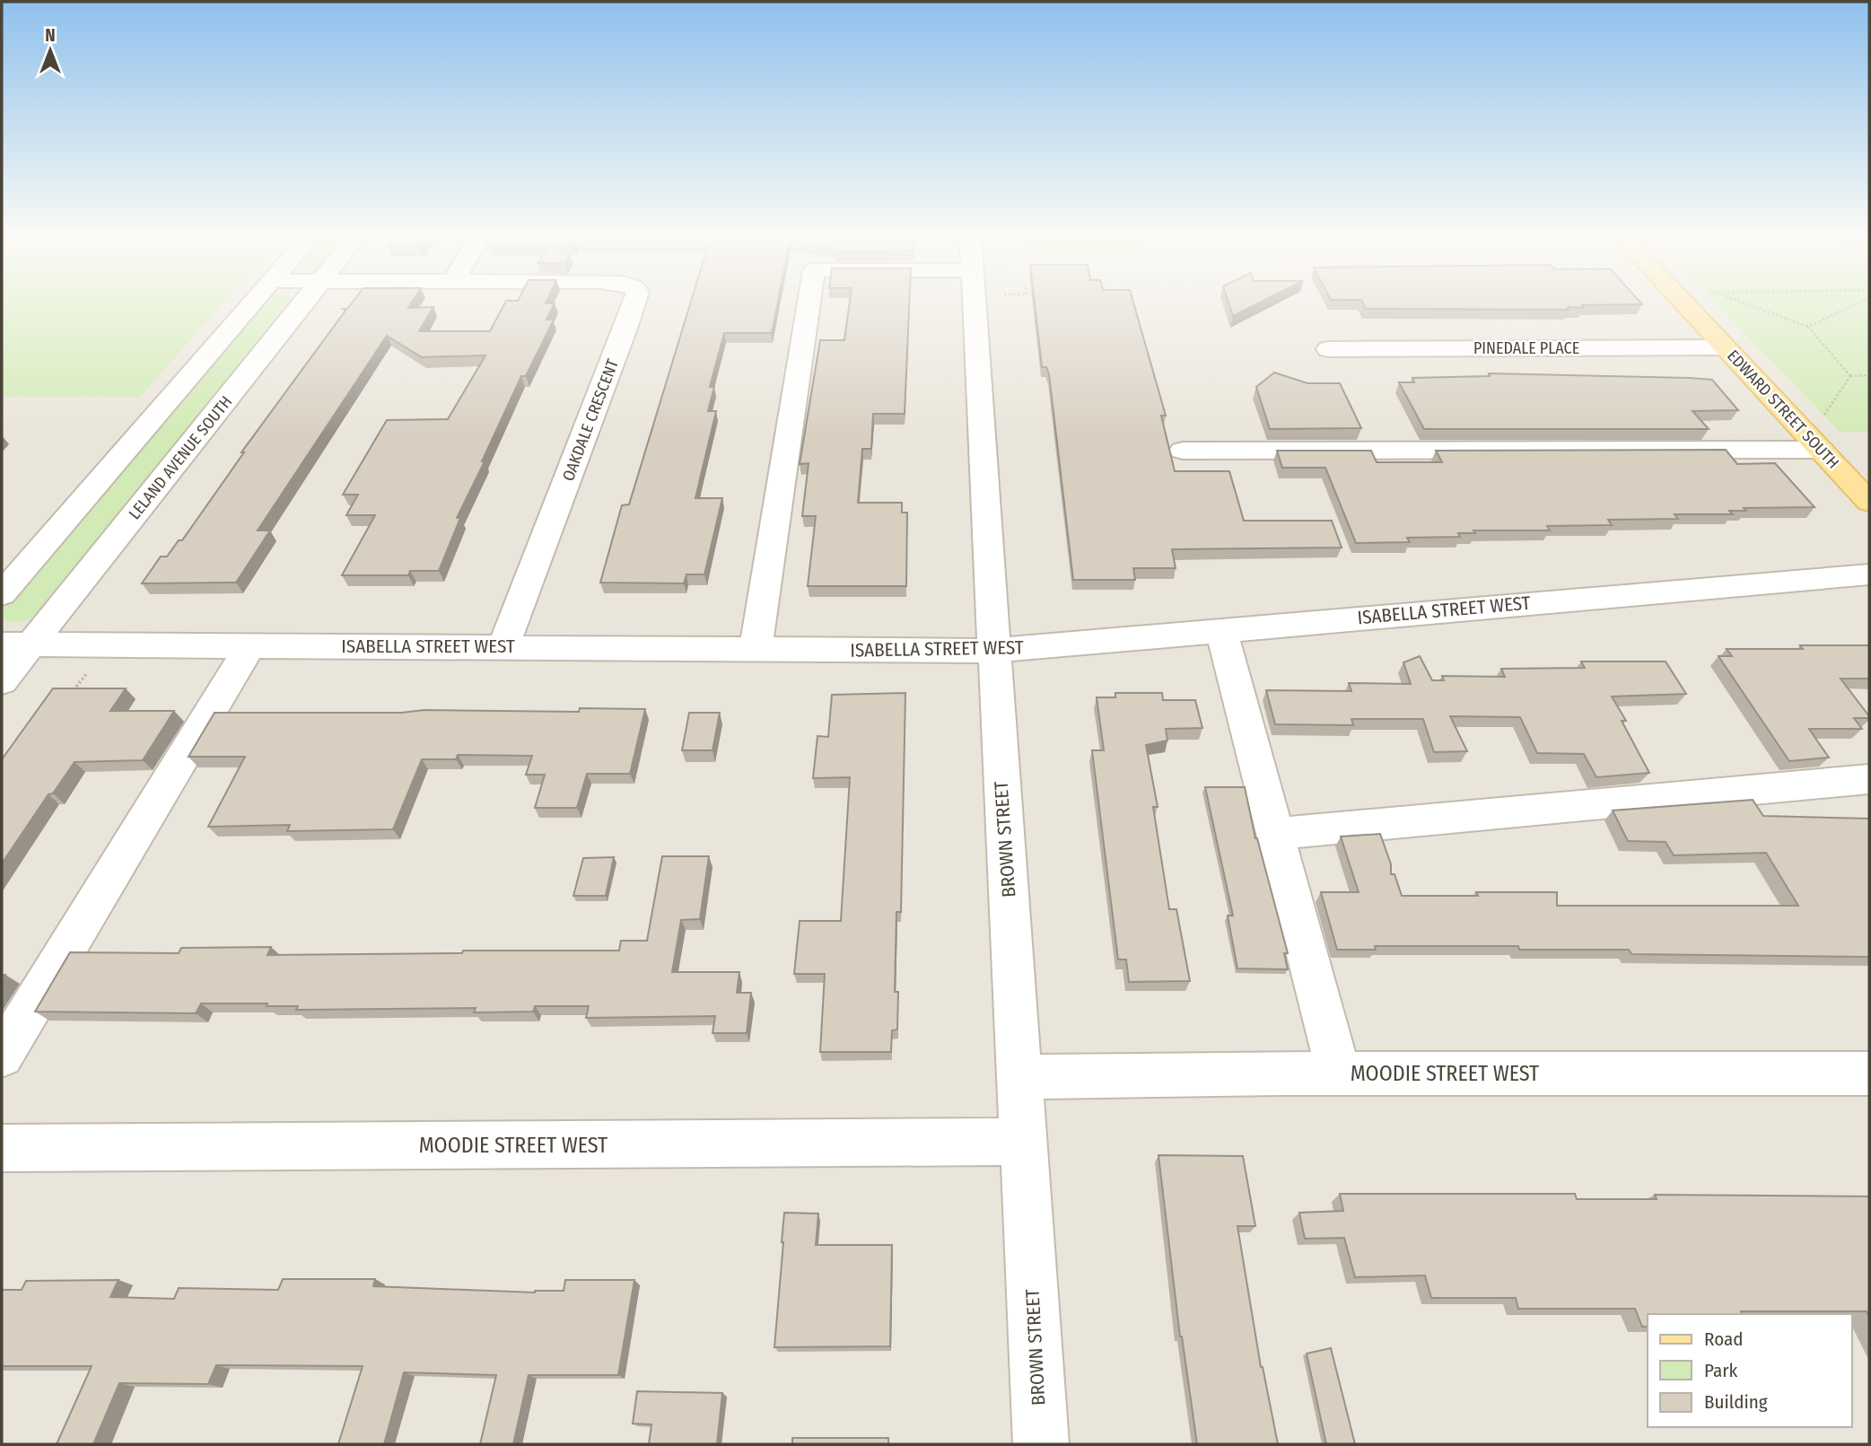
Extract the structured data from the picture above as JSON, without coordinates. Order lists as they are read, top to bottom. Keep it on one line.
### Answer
{"streets":{"main road":["EDWARD STREET SOUTH"],"street":["PINEDALE PLACE","OAKDALE CRESCENT","LELAND AVENUE SOUTH","ISABELLA STREET WEST","BROWN STREET","MOODIE STREET WEST"]},"crossings":[["PINEDALE PLACE","EDWARD STREET SOUTH"],["OAKDALE CRESCENT","ISABELLA STREET WEST"],["LELAND AVENUE SOUTH","ISABELLA STREET WEST"],["ISABELLA STREET WEST","BROWN STREET"],["BROWN STREET","MOODIE STREET WEST"]],"legend":["Road","Park","Building"],"north":"top"}
